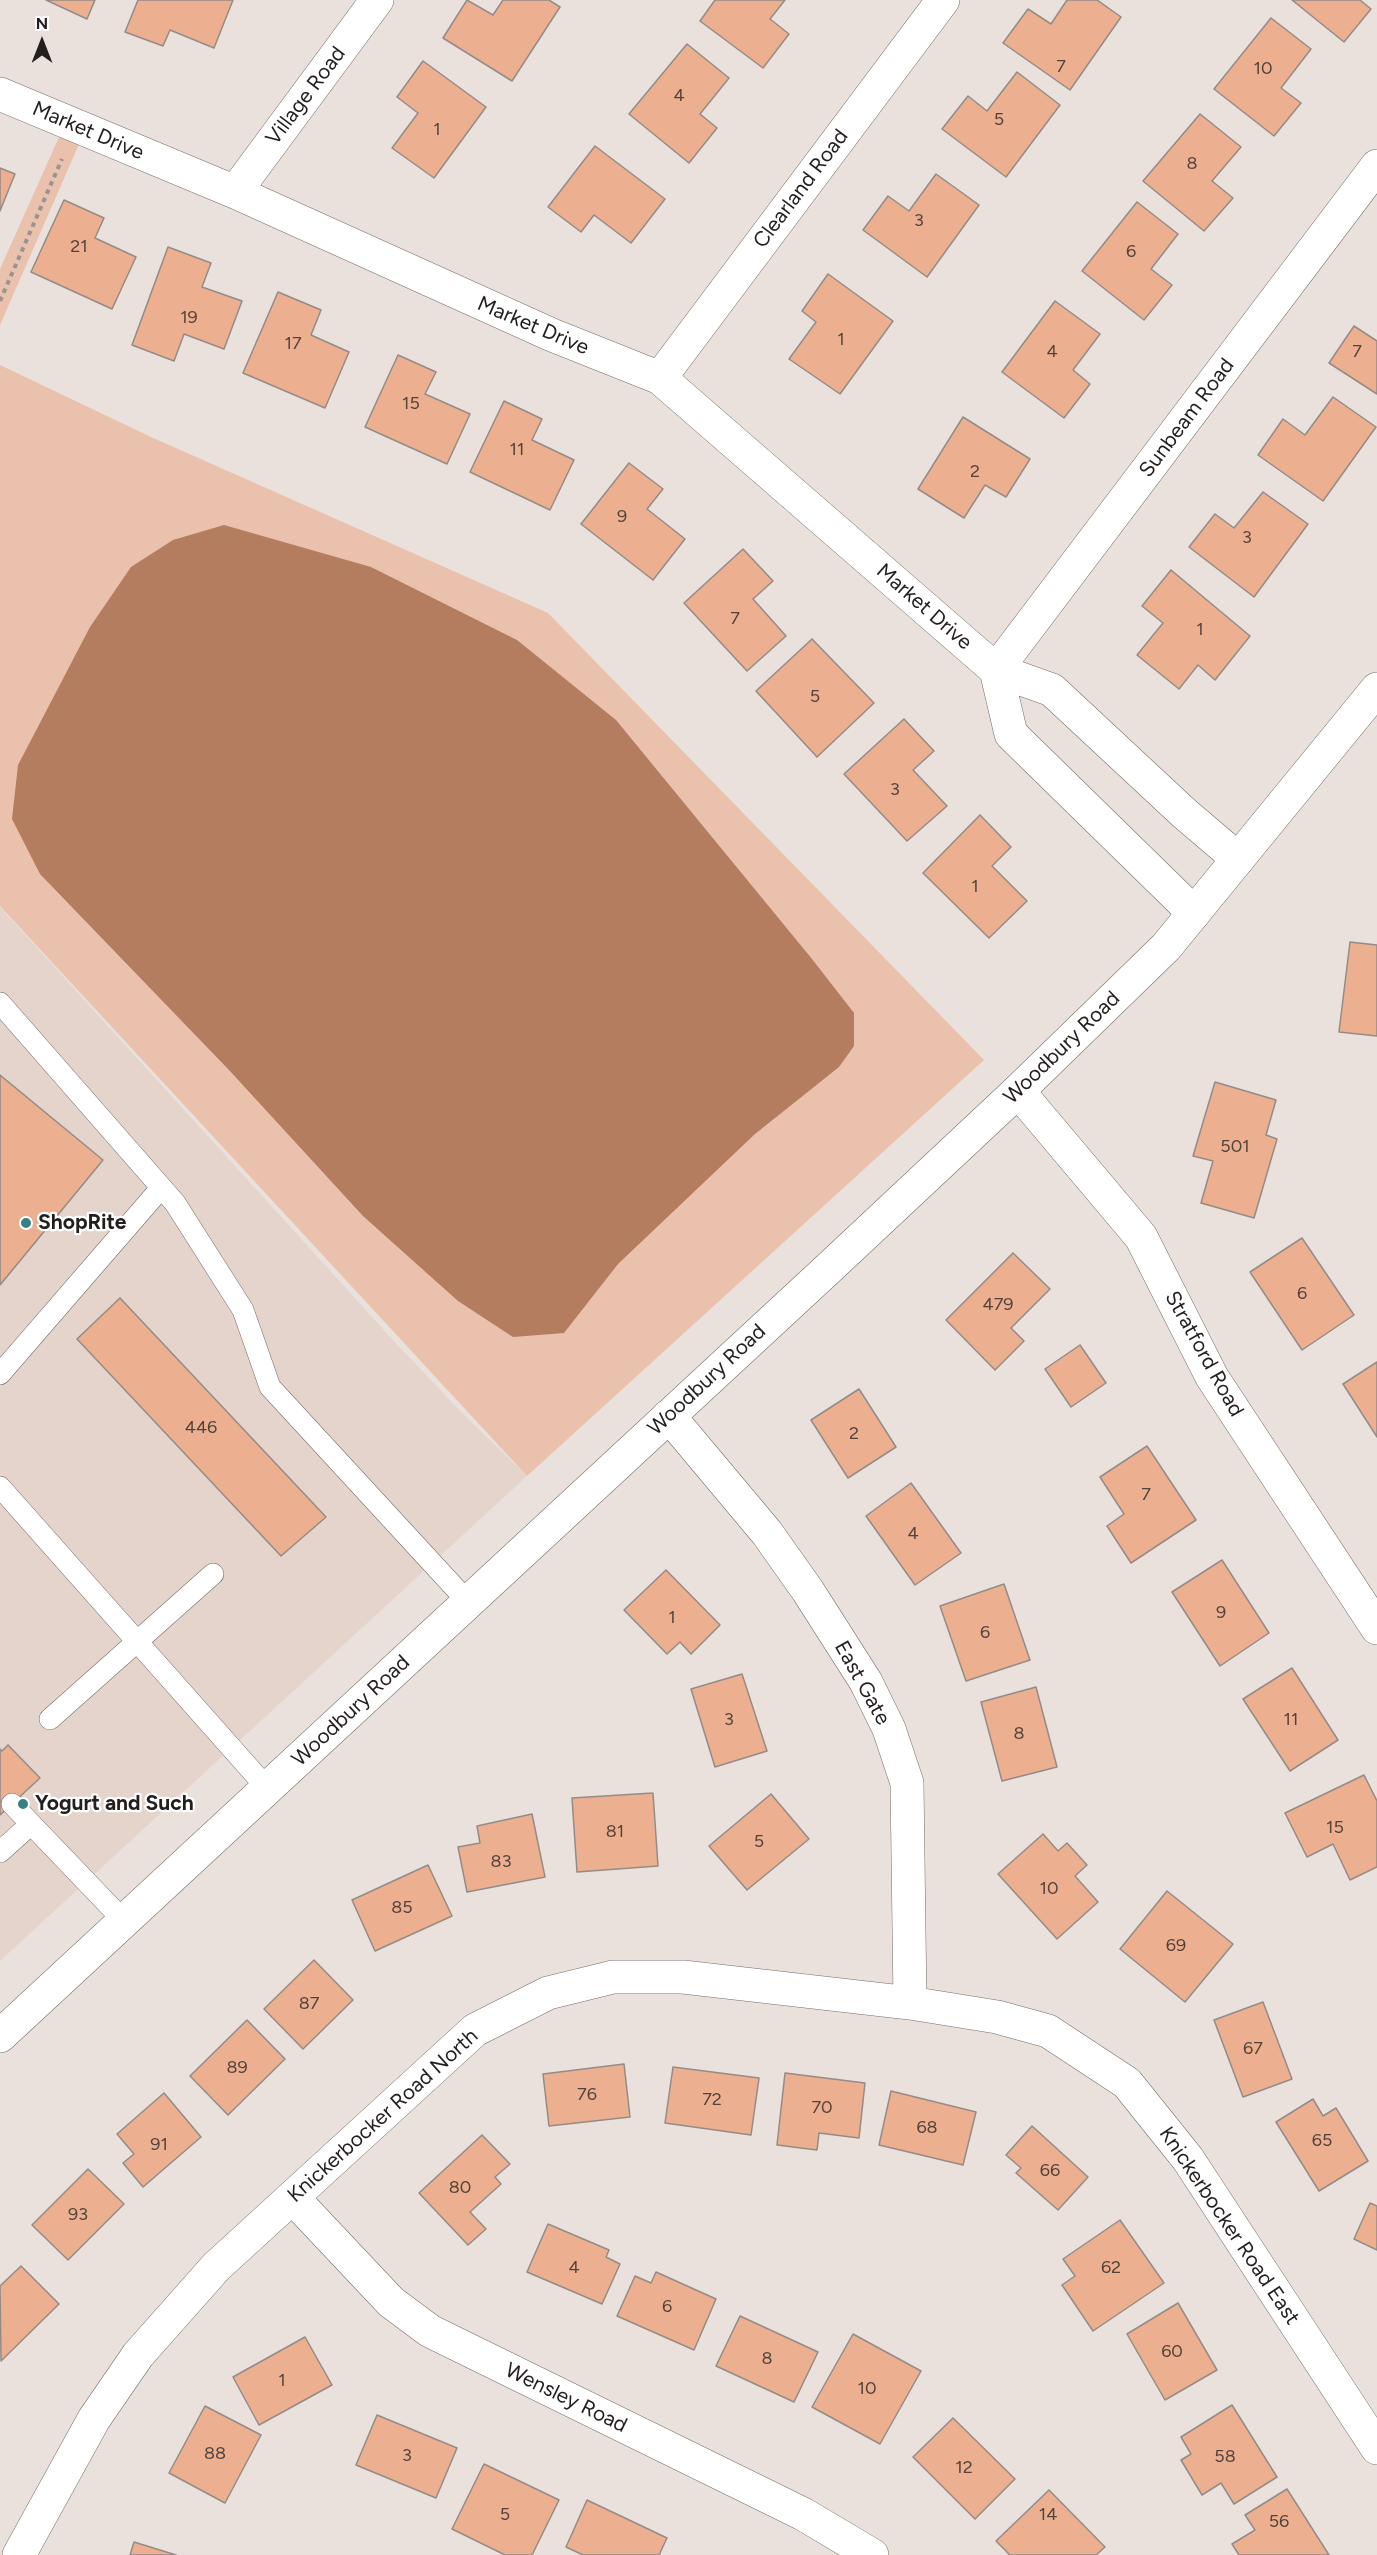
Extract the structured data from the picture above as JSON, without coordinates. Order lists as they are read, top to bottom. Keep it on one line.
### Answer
{"streets":{"street":["Village Road","Market Drive","Clearland Road","Sunbeam Road","Woodbury Road","Stratford Road","East Gate","Knickerbocker Road North","Knickerbocker Road East","Wensley Road"]},"crossings":[["Village Road","Market Drive"],["Market Drive","Clearland Road"],["Market Drive","Sunbeam Road"],["Market Drive","Woodbury Road"],["Woodbury Road","Stratford Road"],["Woodbury Road","East Gate"],["East Gate","Knickerbocker Road North"],["East Gate","Knickerbocker Road East"],["Knickerbocker Road North","Knickerbocker Road East"],["Knickerbocker Road North","Wensley Road"]],"places":["ShopRite","Yogurt and Such"],"house_numbers":["7","10","4","5","1","8","3","21","6","19","1","17","4","7","15","11","2","9","3","7","1","5","3","1","501","6","479","446","2","7","4","9","1","6","3","11","8","15","81","5","83","10","85","69","87","67","89","76","72","70","68","65","91","66","80","93","4","62","6","60","8","1","10","88","3","58","12","5","14","56"],"north":"top"}
